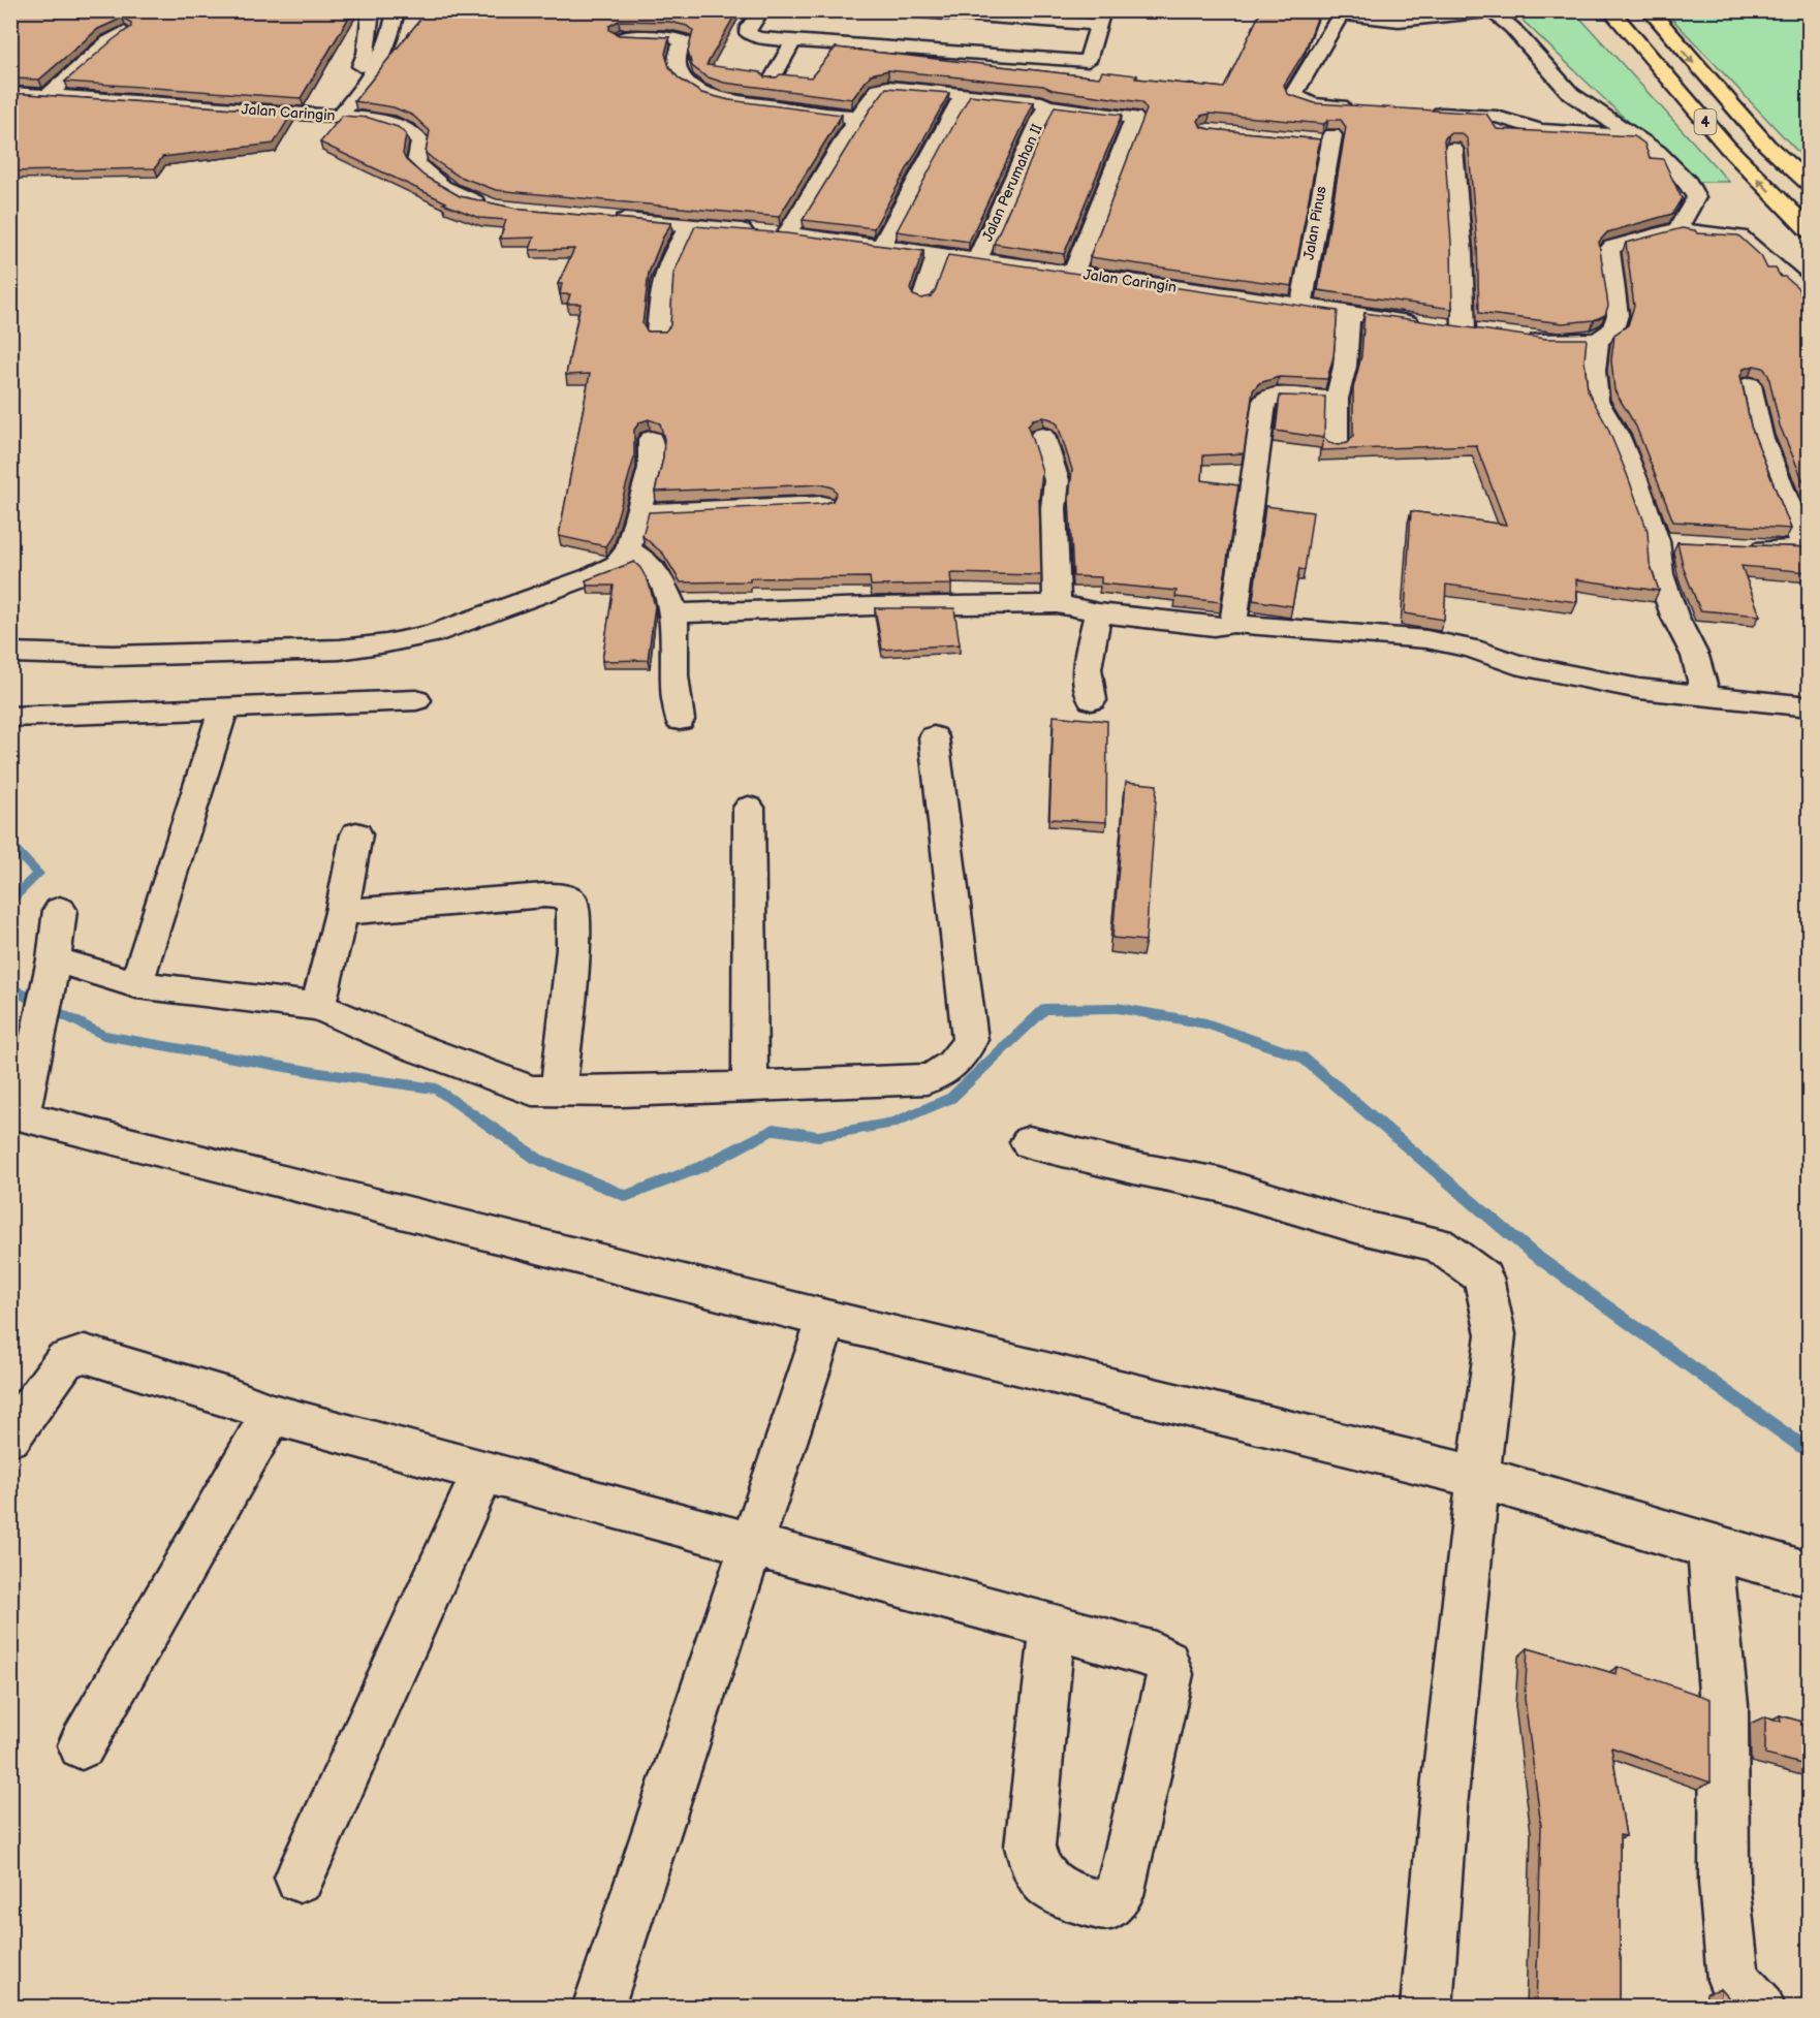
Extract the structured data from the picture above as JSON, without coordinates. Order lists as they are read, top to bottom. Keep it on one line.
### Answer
{"streets":{"highway":["4"],"street":["Jalan Caringin","Jalan Perumahan II","Jalan Pinus"]},"crossings":[["Jalan Caringin","Jalan Perumahan II"],["Jalan Caringin","Jalan Pinus"]]}
